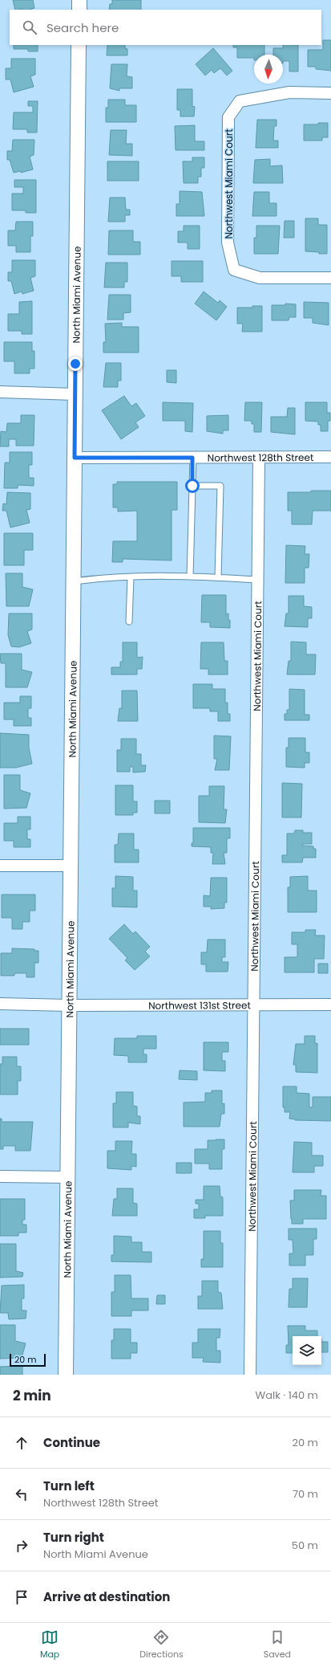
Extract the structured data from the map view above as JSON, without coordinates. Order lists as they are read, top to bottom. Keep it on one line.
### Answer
{"streets":{"street":["Northwest Miami Court","North Miami Avenue","Northwest 128th Street","Northwest 131st Street"]},"crossings":[["Northwest Miami Court","Northwest 128th Street"],["Northwest Miami Court","Northwest 131st Street"],["North Miami Avenue","Northwest 128th Street"],["North Miami Avenue","Northwest 131st Street"]],"scale_bar":"20 m","north":"bottom","page":{"search":"Search here","scale":"20 m","heading":["2 min","Walk · 140 m"],"list":[["Continue","20 m"],["Turn left","Northwest 128th Street","70 m"],["Turn right","North Miami Avenue","50 m"],"Arrive at destination"],"nav":["Map","Directions","Saved"]}}
